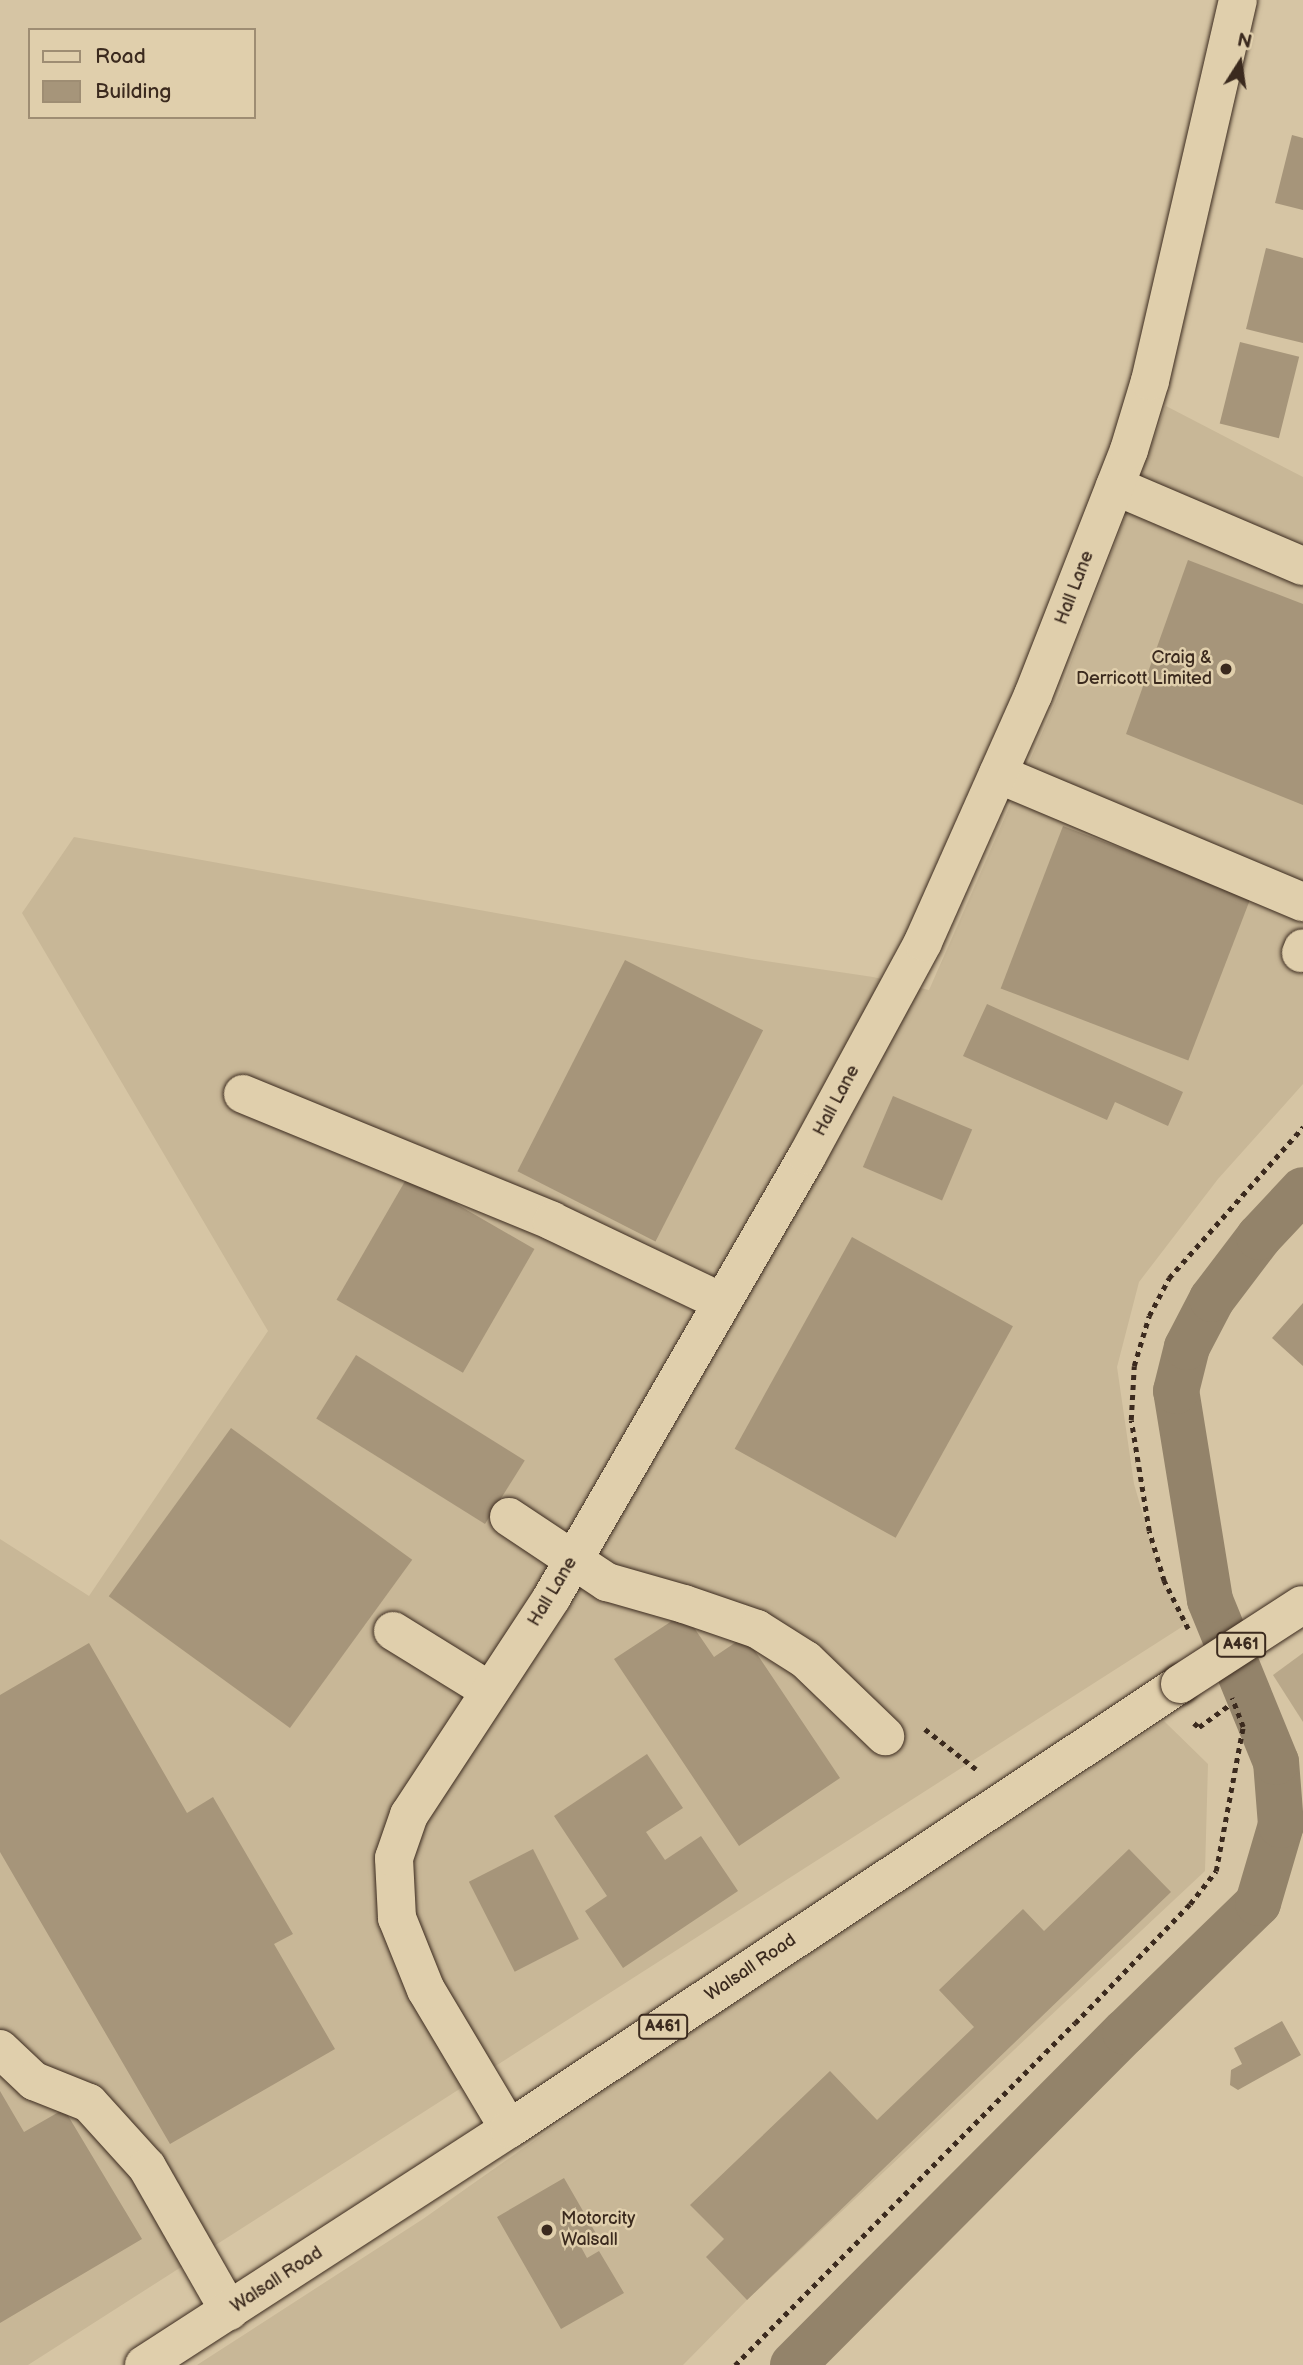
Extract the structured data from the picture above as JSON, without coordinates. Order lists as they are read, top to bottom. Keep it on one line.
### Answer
{"streets":{"main road":["Hall Lane","A461","Walsall Road"]},"crossings":[["Hall Lane","Walsall Road"]],"places":["Craig & Derricott Limited","Motorcity Walsall"],"legend":["Road","Building"],"north":"top"}
